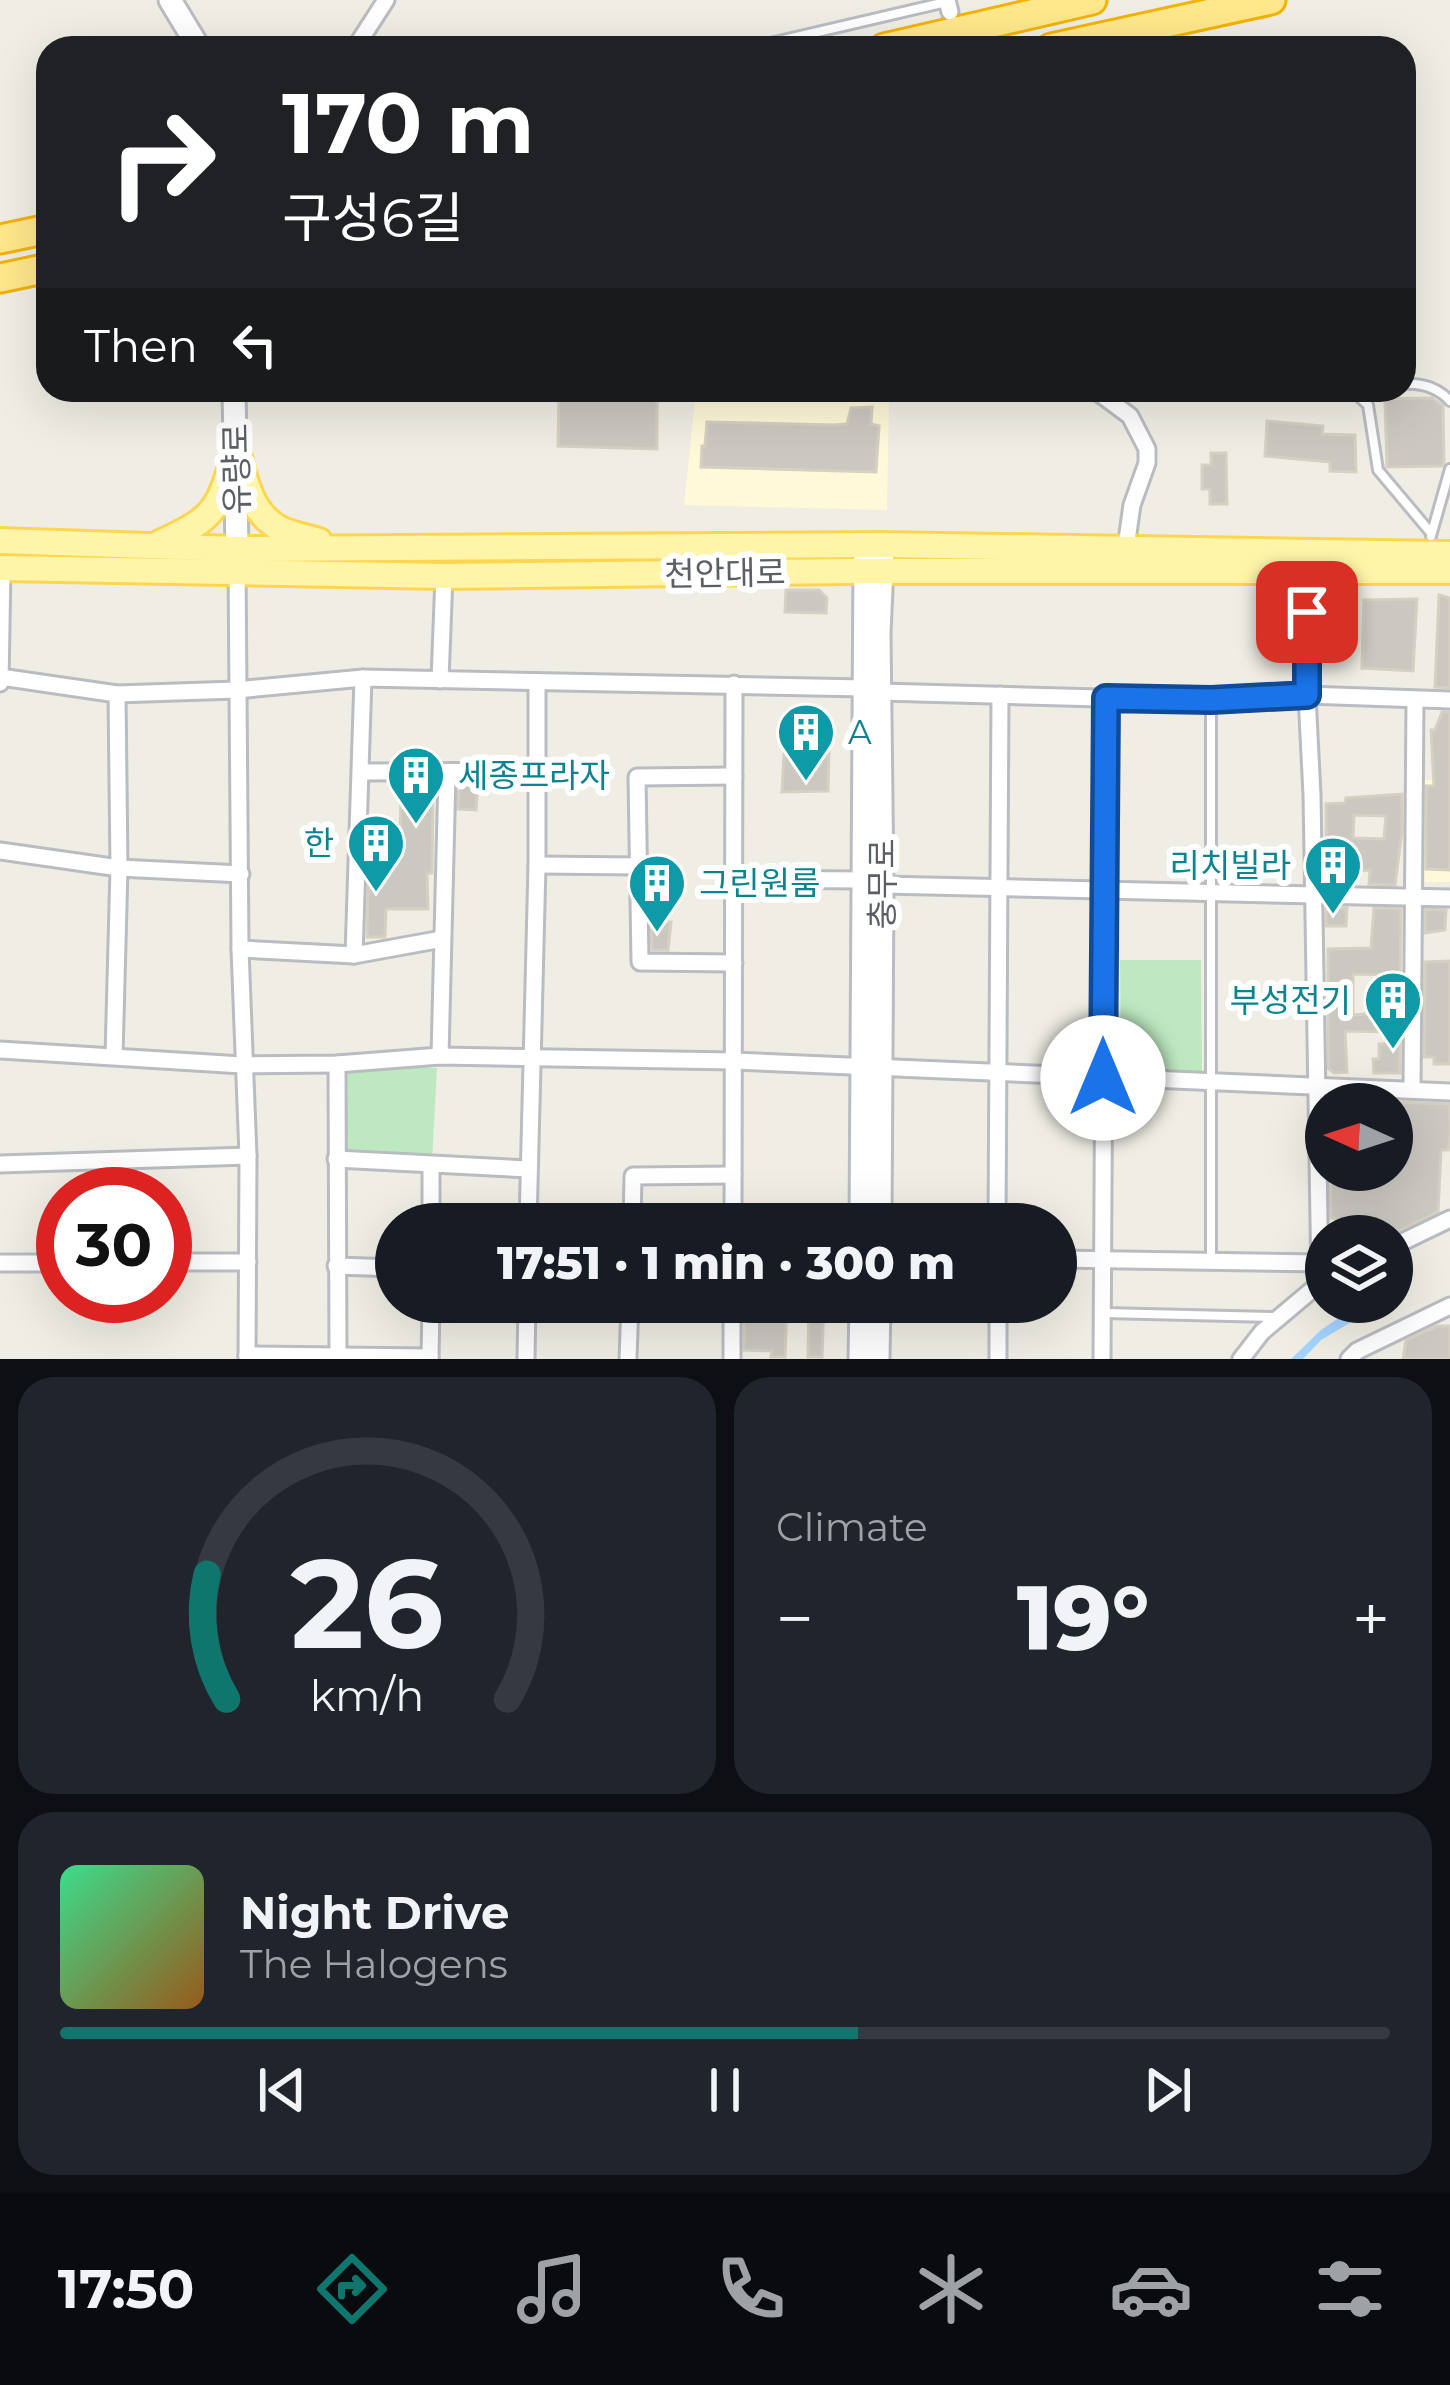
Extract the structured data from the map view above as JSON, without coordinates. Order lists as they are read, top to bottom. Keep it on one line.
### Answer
{"streets":{"main road":["유량로","천안대로","충무로"]},"crossings":[["유량로","천안대로"],["천안대로","충무로"]],"places":{"building":["A","세종프라자","한","리치빌라","그린원룸","부성전기"]},"north":"left","page":{"turn":["170 m","구성6길"],"then":"Then","limit":"30","trip":"17:51 · 1 min · 300 m","tile":"Climate","heat":["−","19°","+"],"song":["Night Drive","The Halogens"],"tabs":"17:50","gauge":["26","km/h"]}}
